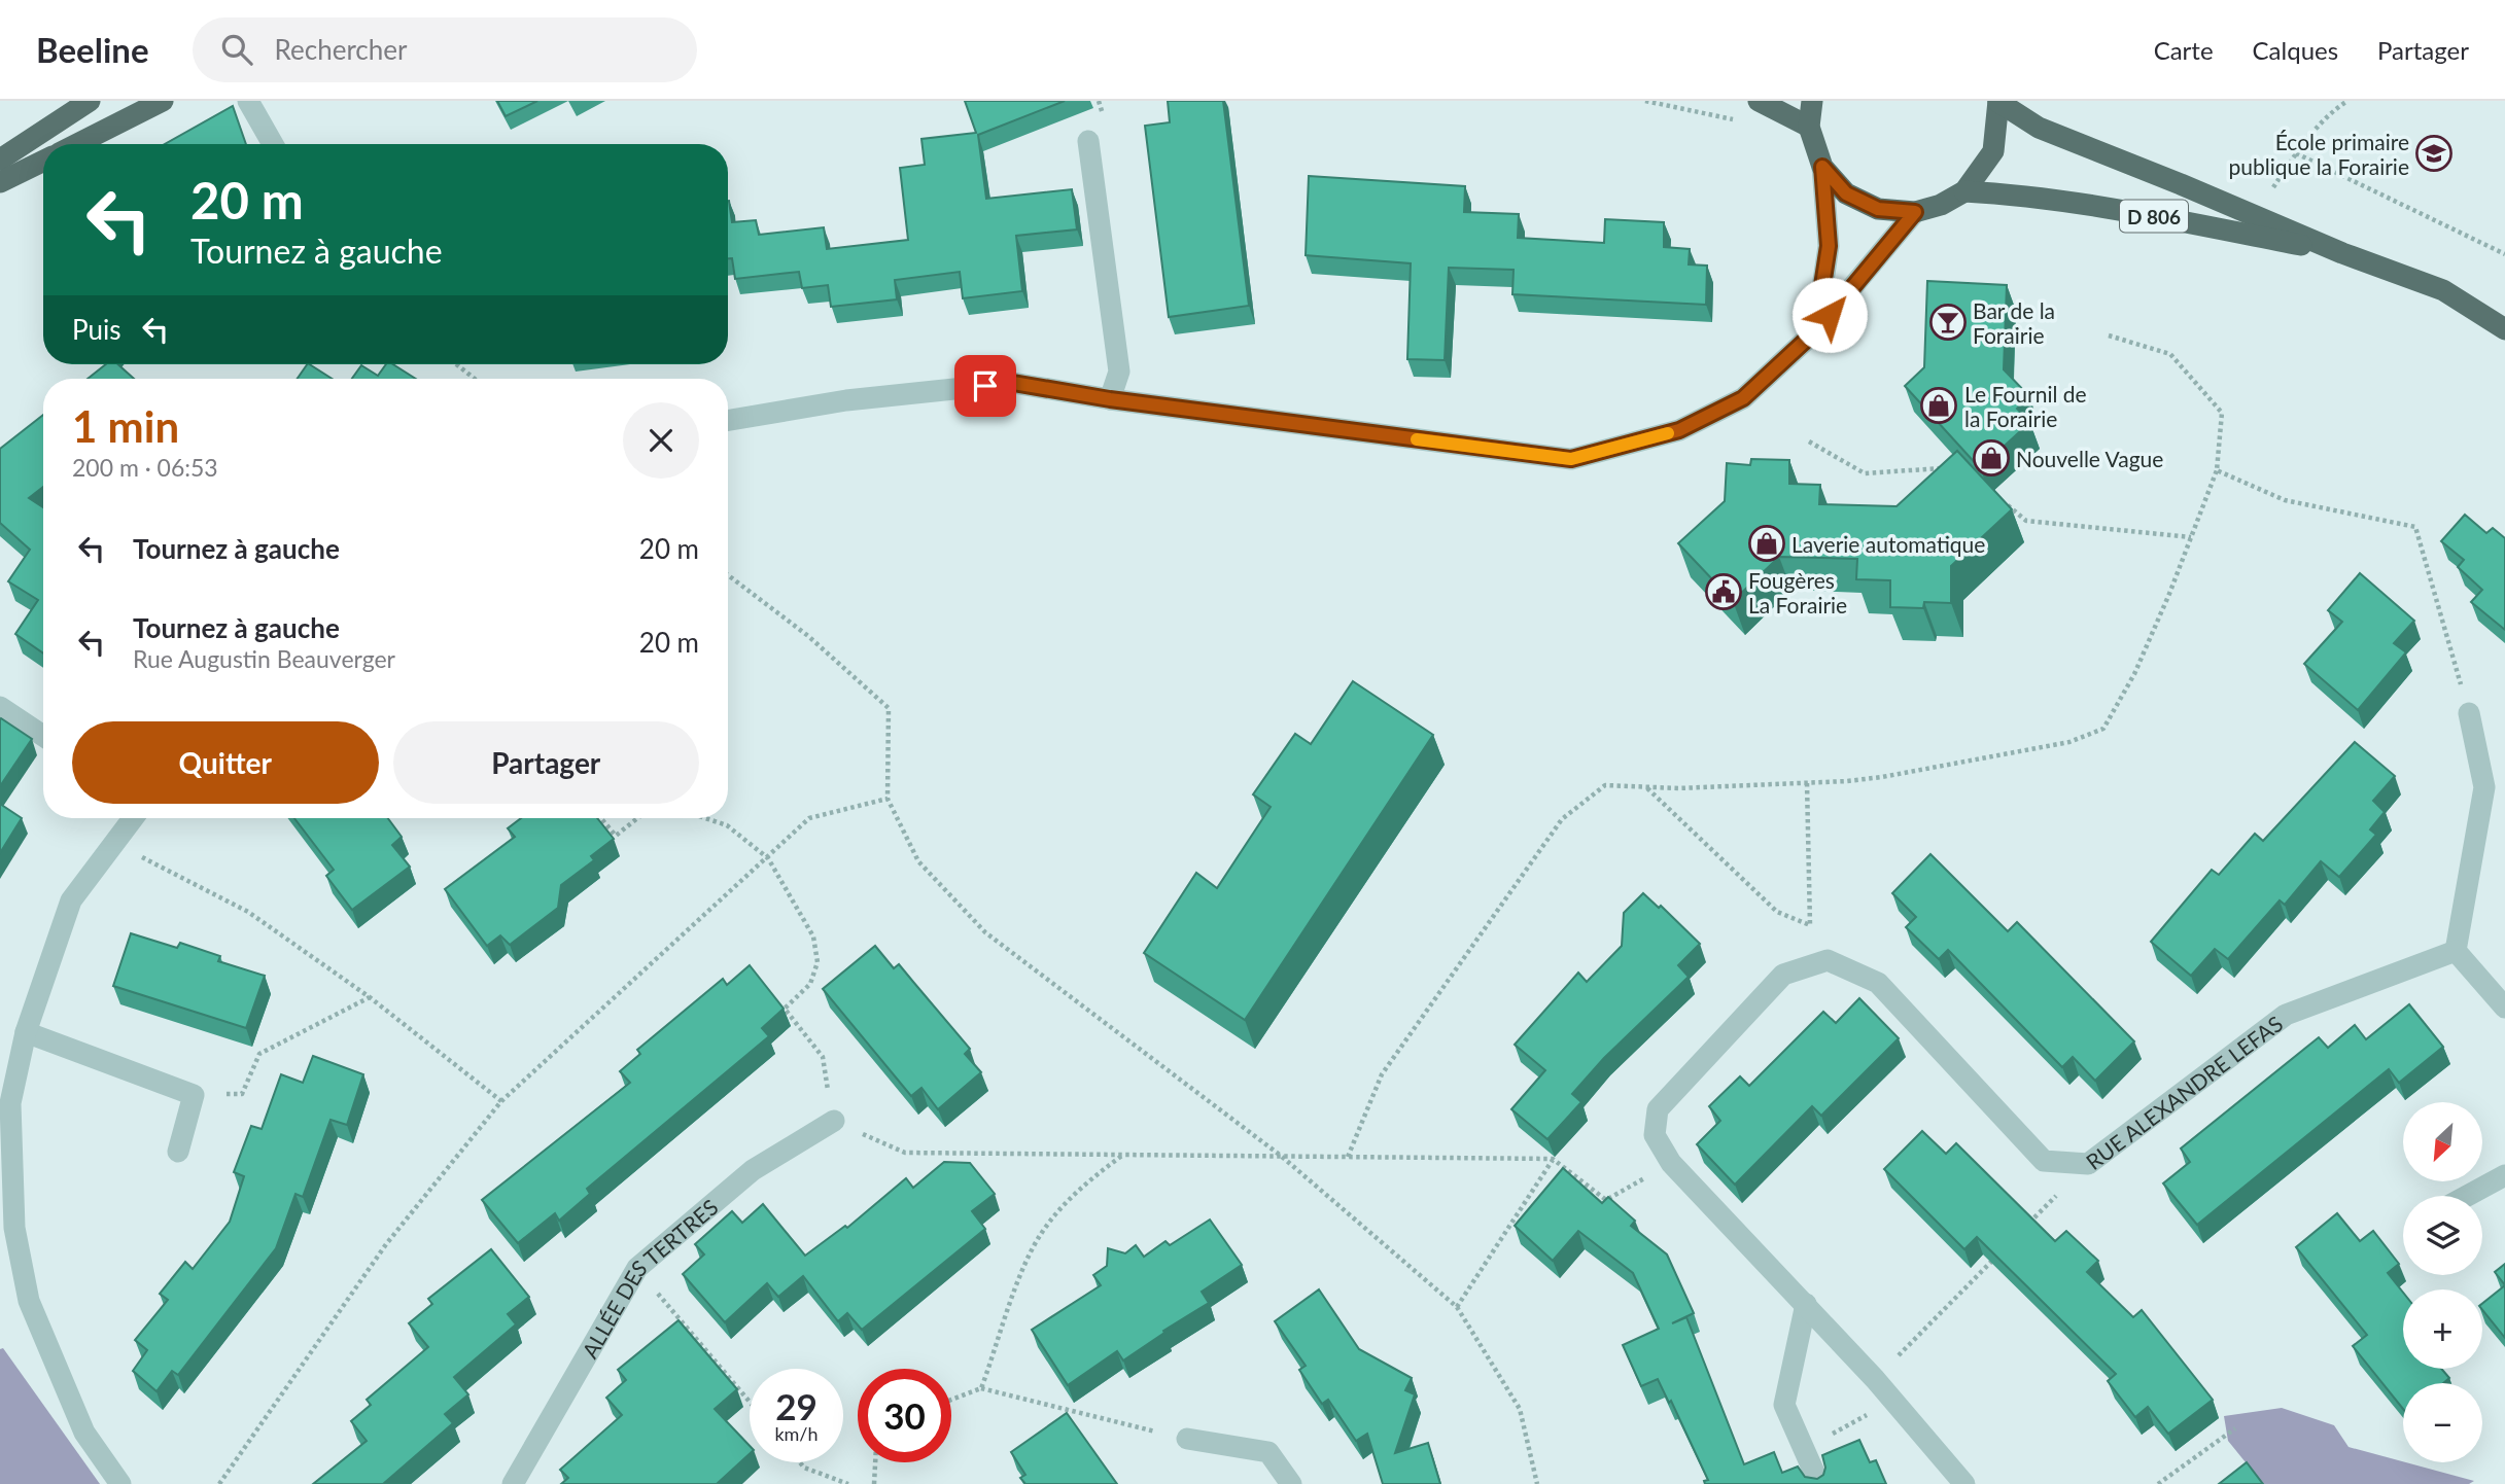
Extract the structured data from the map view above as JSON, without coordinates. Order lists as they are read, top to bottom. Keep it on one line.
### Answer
{"streets":{"main road":["D 806"],"street":["RUE ALEXANDRE LEFAS","ALLÉE DES TERTRES"]},"places":{"school or university":["École primaire publique la Forairie"],"bar":["Bar de la Forairie"],"shop":["Le Fournil de la Forairie","Nouvelle Vague","Laverie automatique"],"public building":["Fougères La Forairie"]},"north":"bottom left","page":{"header":"Beeline","search":"Rechercher","nav":["Carte","Calques","Partager"],"turn":["20 m","Tournez à gauche"],"then":"Puis","heading":["1 min","200 m · 06:53"],"list":[{"name":"Tournez à gauche","value":"20 m"},{"name":"Tournez à gauche","note":"Rue Augustin Beauverger","value":"20 m"}],"buttons":["Quitter","Partager"],"map_buttons":["+","−"],"speed":"29 km/h","limit":"30"}}
